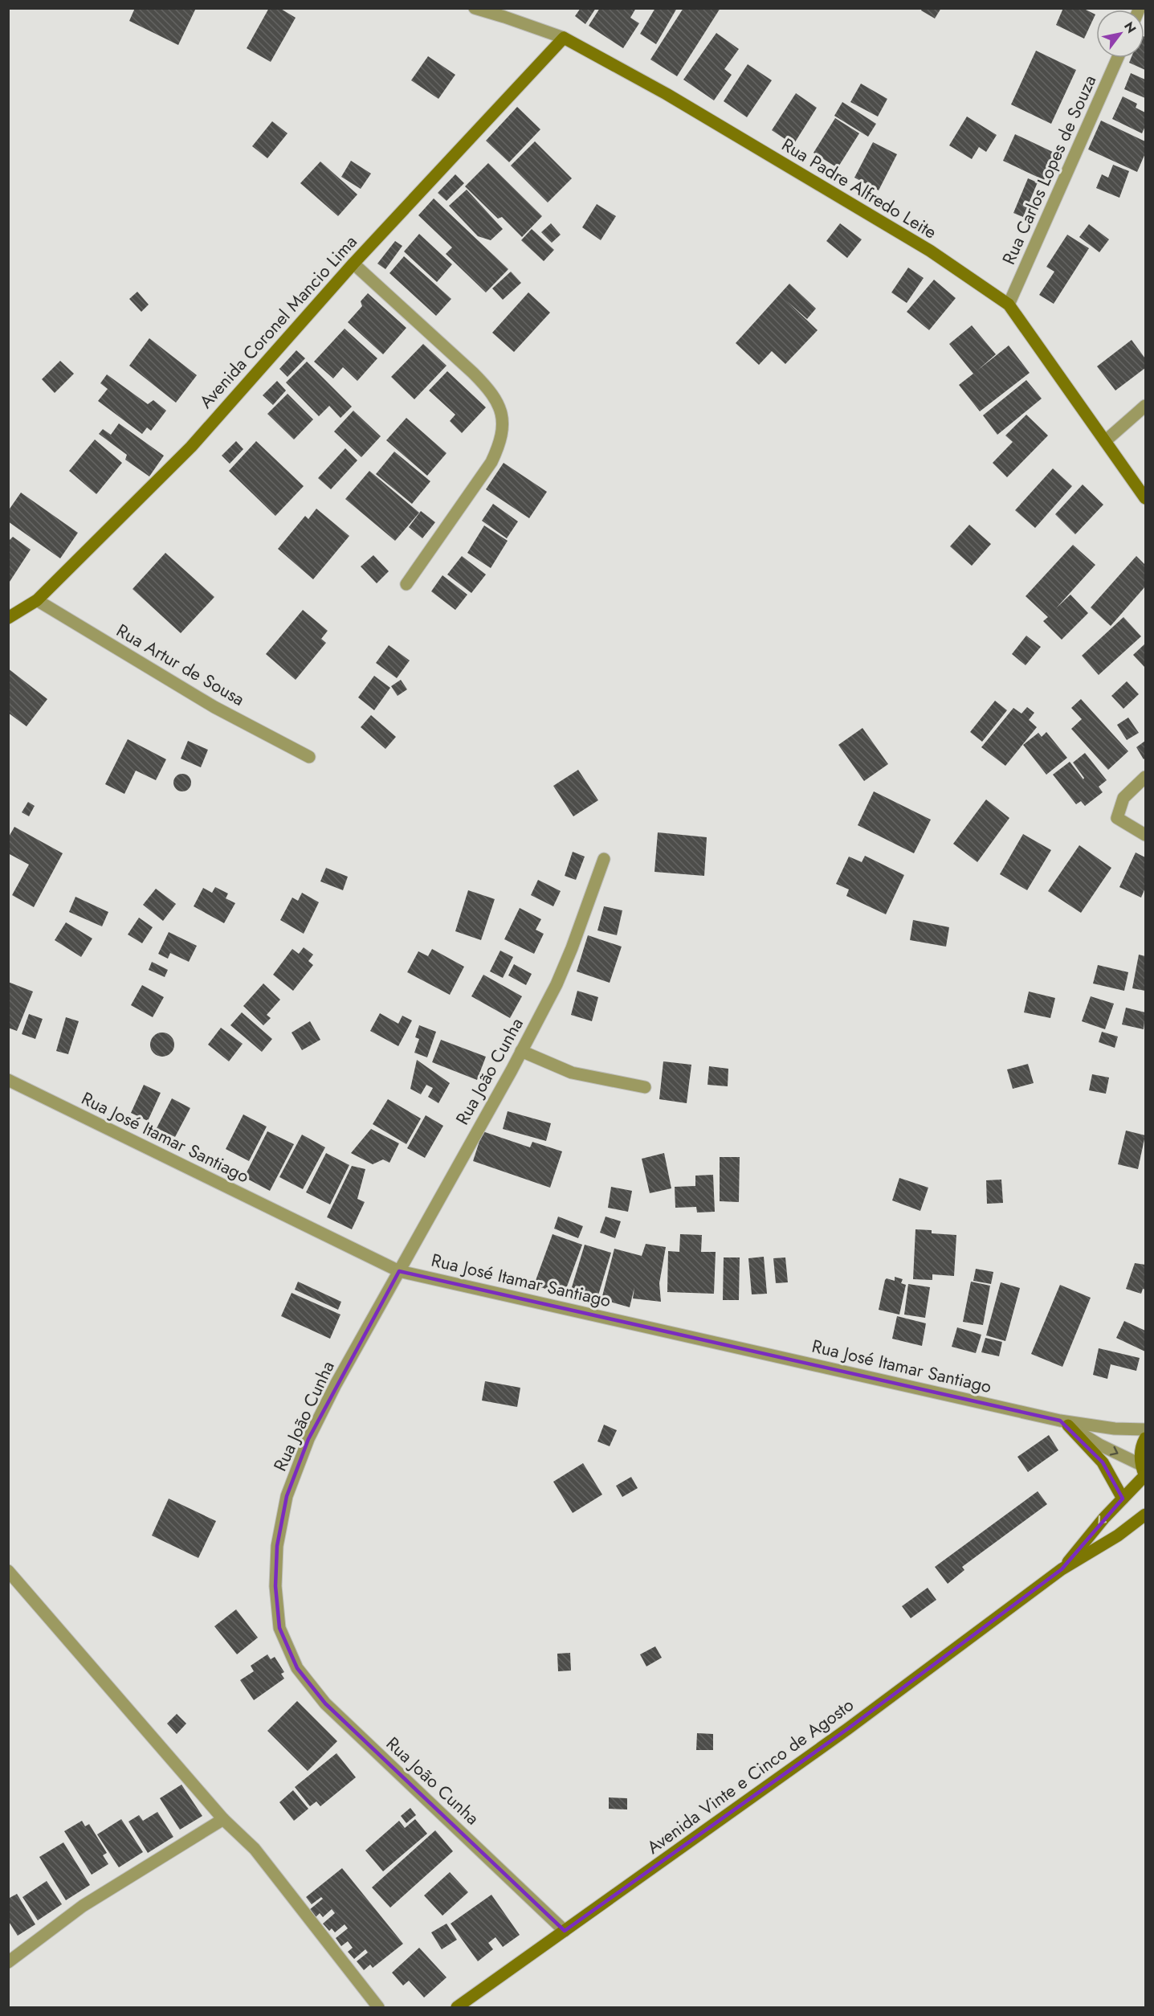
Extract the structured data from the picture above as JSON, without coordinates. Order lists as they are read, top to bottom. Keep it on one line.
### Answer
{"streets":{"street":["Rua Carlos Lopes de Souza","Rua Padre Alfredo Leite","Avenida Coronel Mancio Lima","Rua Artur de Sousa","Rua João Cunha","Rua José Itamar Santiago","Avenida Vinte e Cinco de Agosto"]},"crossings":[["Rua Carlos Lopes de Souza","Rua Padre Alfredo Leite"],["Rua Padre Alfredo Leite","Avenida Coronel Mancio Lima"],["Avenida Coronel Mancio Lima","Rua Artur de Sousa"],["Rua João Cunha","Rua José Itamar Santiago"],["Rua João Cunha","Avenida Vinte e Cinco de Agosto"],["Rua José Itamar Santiago","Avenida Vinte e Cinco de Agosto"]],"north":"top right"}
